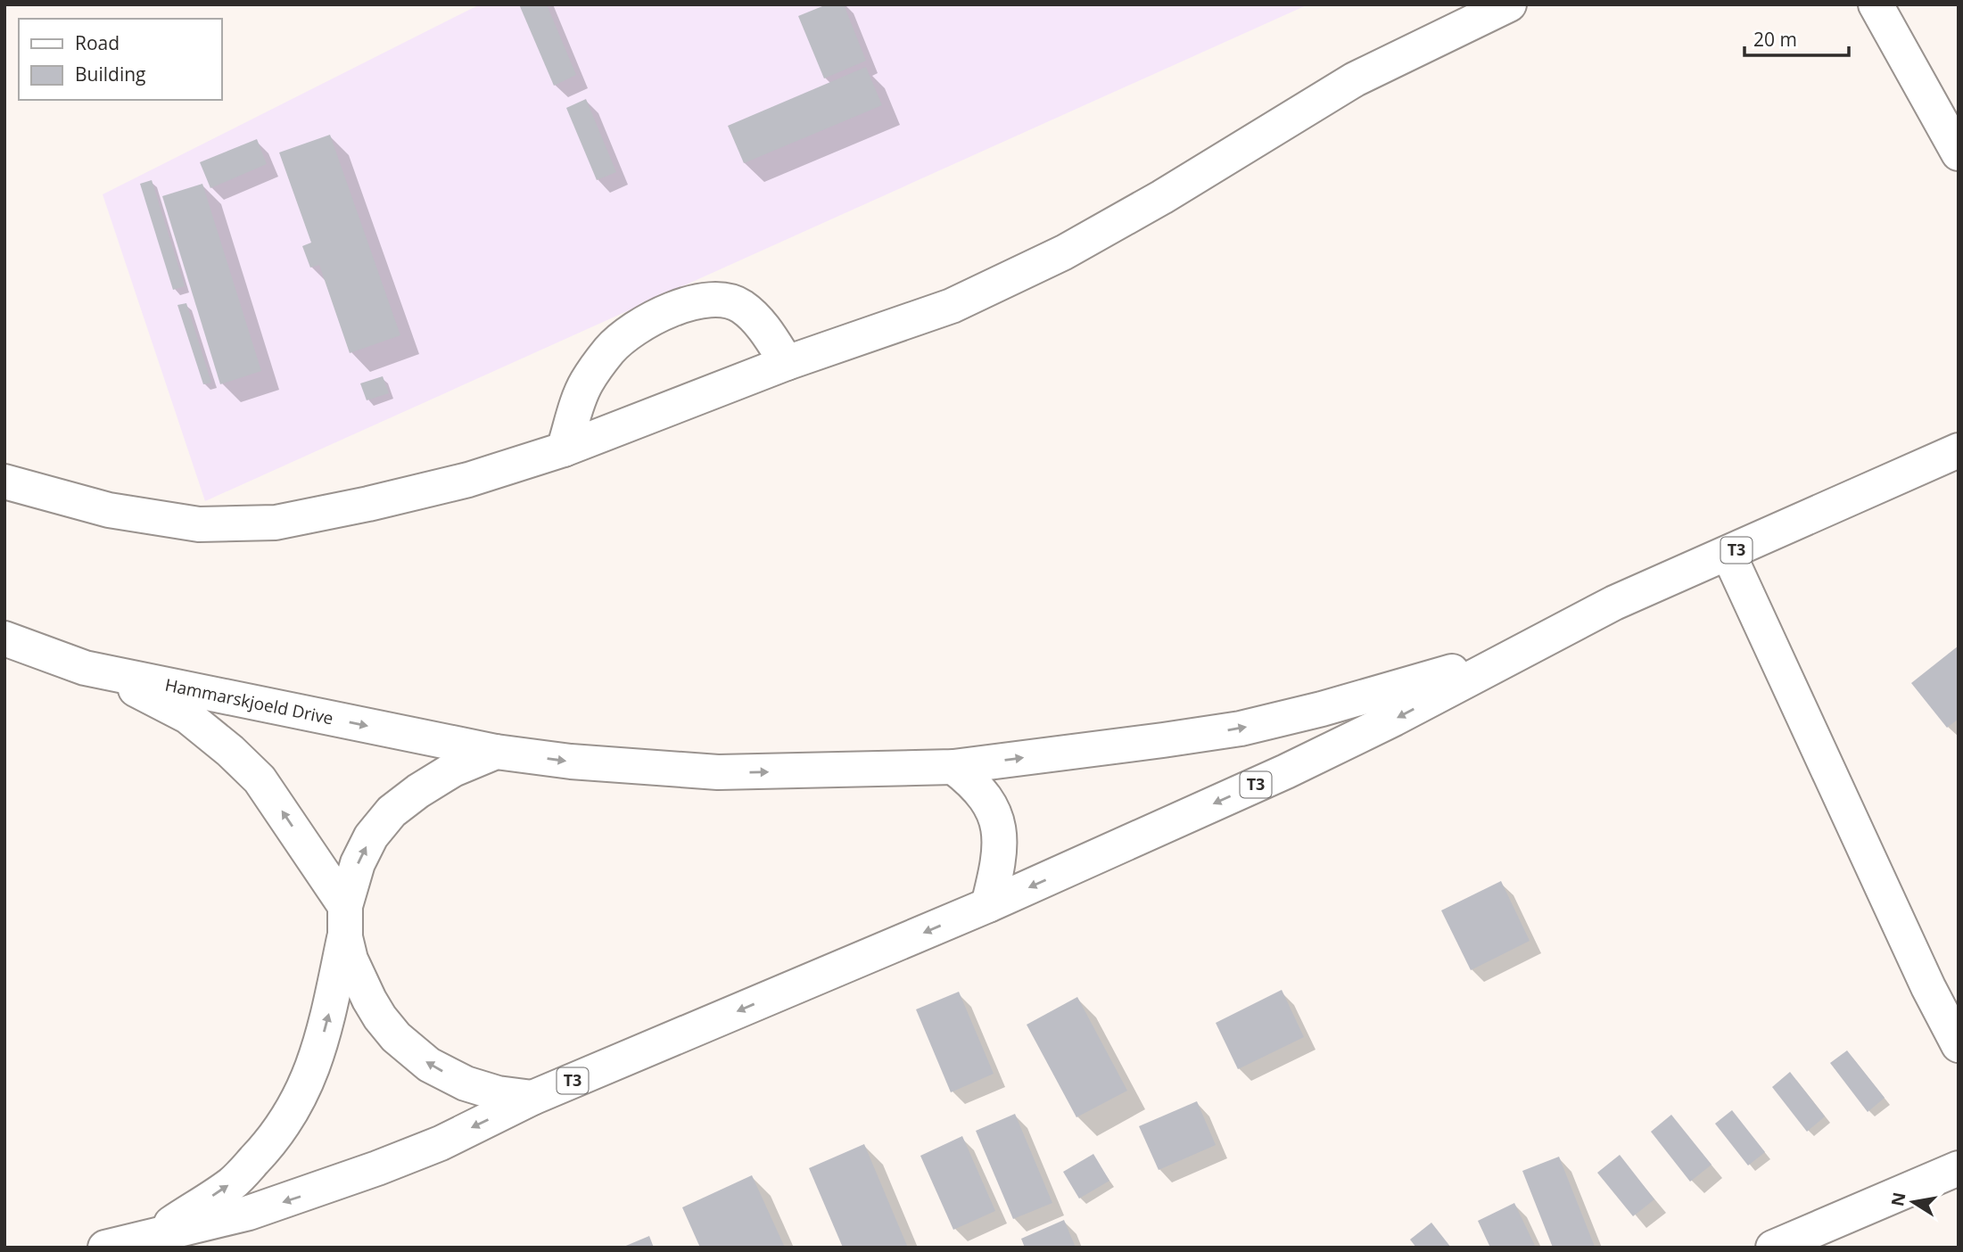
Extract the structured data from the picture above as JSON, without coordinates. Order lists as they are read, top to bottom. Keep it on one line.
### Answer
{"streets":{"main road":["T3","Hammarskjoeld Drive"]},"crossings":[["T3","Hammarskjoeld Drive"]],"legend":["Road","Building"],"scale_bar":"20 m","north":"left"}
